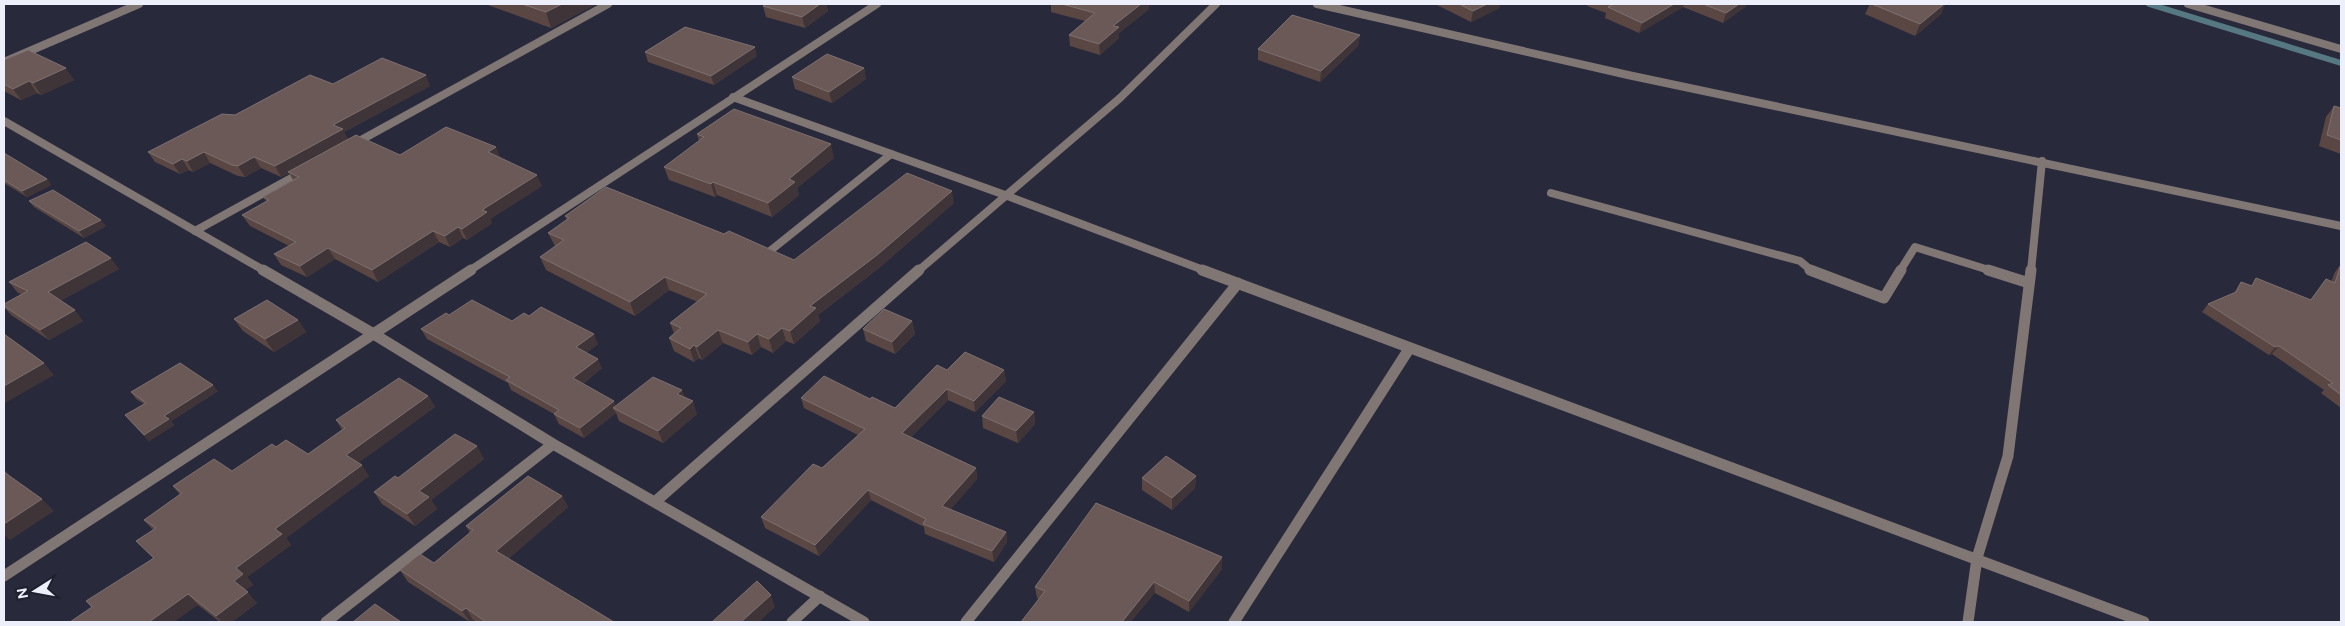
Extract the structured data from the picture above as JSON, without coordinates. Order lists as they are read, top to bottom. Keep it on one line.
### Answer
{"north":"left"}
